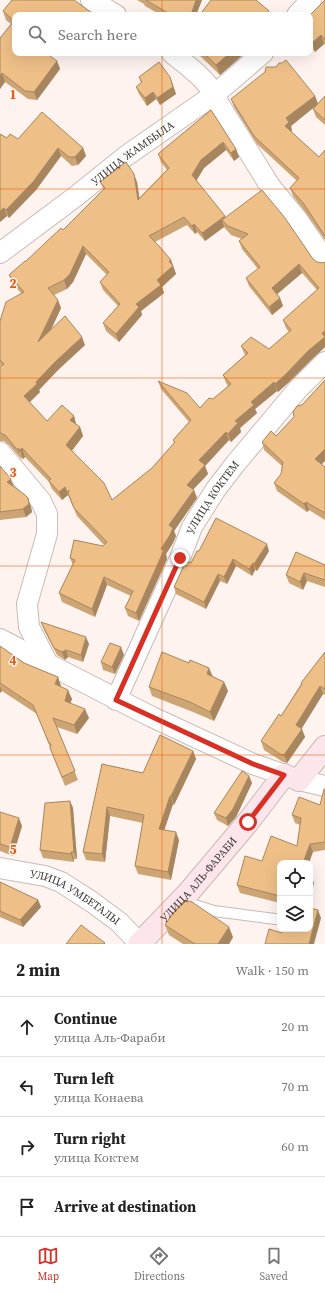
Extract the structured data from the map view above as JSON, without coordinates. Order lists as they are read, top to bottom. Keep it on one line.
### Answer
{"streets":{"street":["УЛИЦА ЖАМБЫЛА","УЛИЦА КОКТЕМ","УЛИЦА АЛЬ-ФАРАБИ","УЛИЦА УМБЕТАЛЫ"]},"crossings":[["УЛИЦА АЛЬ-ФАРАБИ","УЛИЦА УМБЕТАЛЫ"]],"page":{"search":"Search here","heading":["2 min","Walk · 150 m"],"list":[["Continue","улица Аль-Фараби","20 m"],["Turn left","улица Конаева","70 m"],["Turn right","улица Коктем","60 m"],"Arrive at destination"],"nav":["Map","Directions","Saved"]},"grid":{"rows":["1","2","3","4","5"]}}
